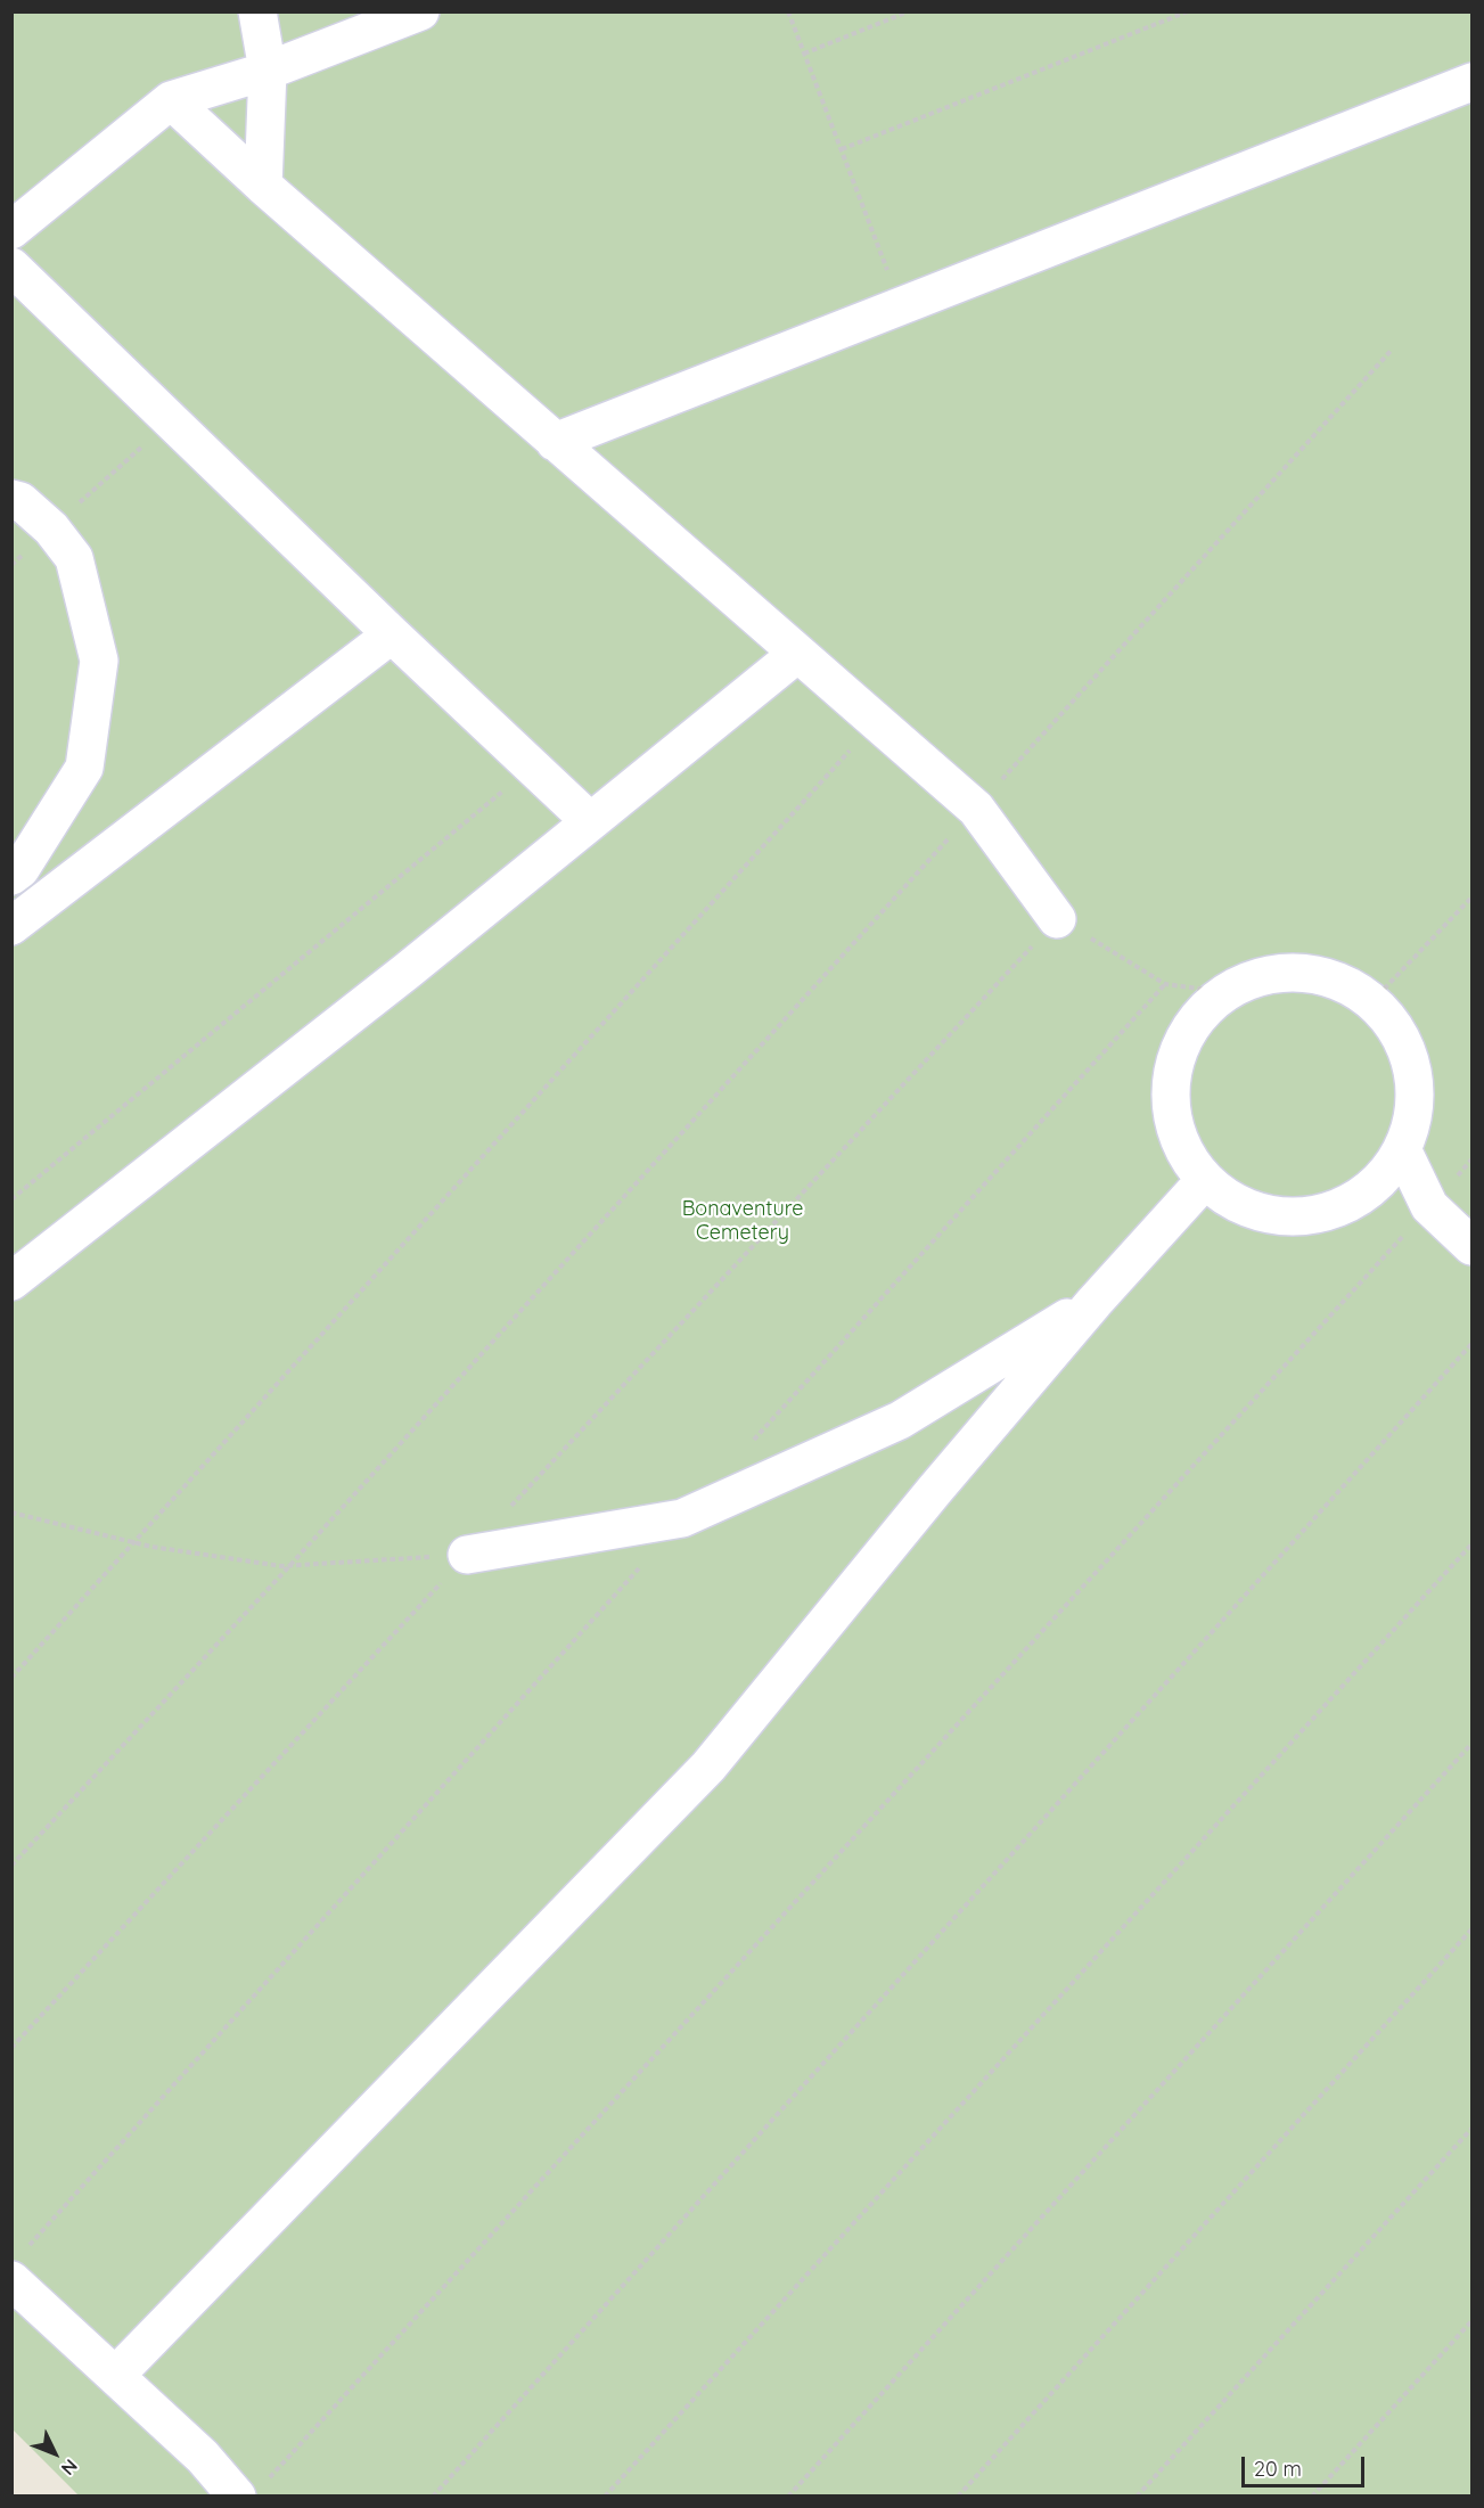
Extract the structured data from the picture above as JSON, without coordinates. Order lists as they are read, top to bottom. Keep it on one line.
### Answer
{"parks":["Bonaventure Cemetery"],"scale_bar":"20 m","north":"bottom right"}
